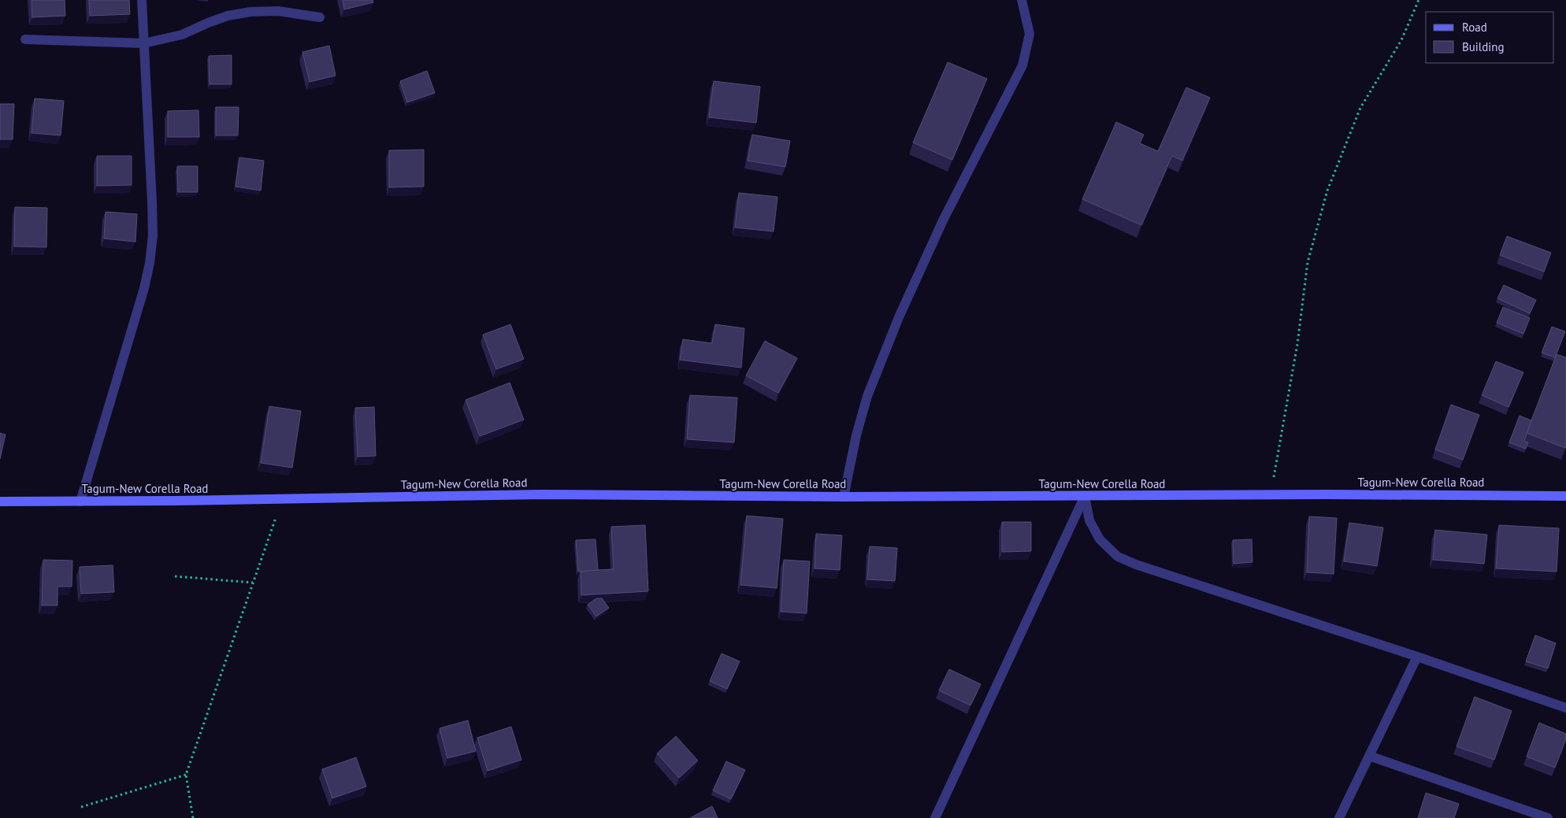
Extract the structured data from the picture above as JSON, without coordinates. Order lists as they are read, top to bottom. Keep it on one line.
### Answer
{"streets":{"main road":["Tagum-New Corella Road"]},"legend":["Road","Building"]}
